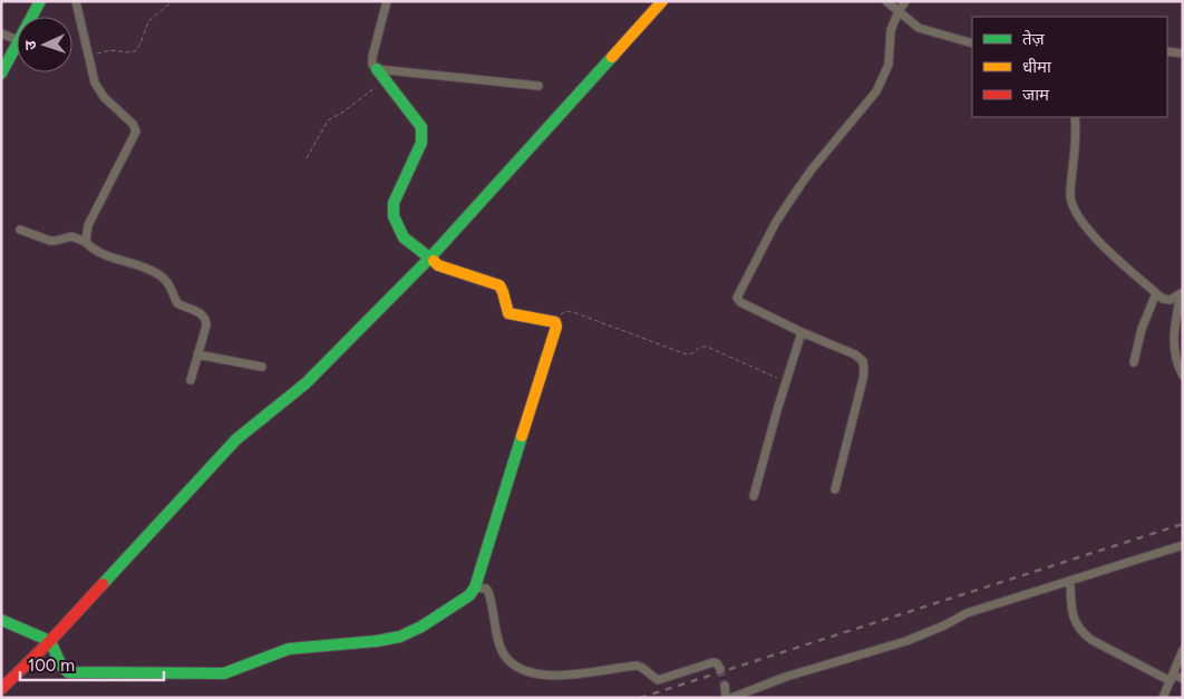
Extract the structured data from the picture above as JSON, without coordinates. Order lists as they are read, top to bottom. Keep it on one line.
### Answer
{"legend":["तेज़","धीमा","जाम"],"scale_bar":"100 m","north":"left"}
